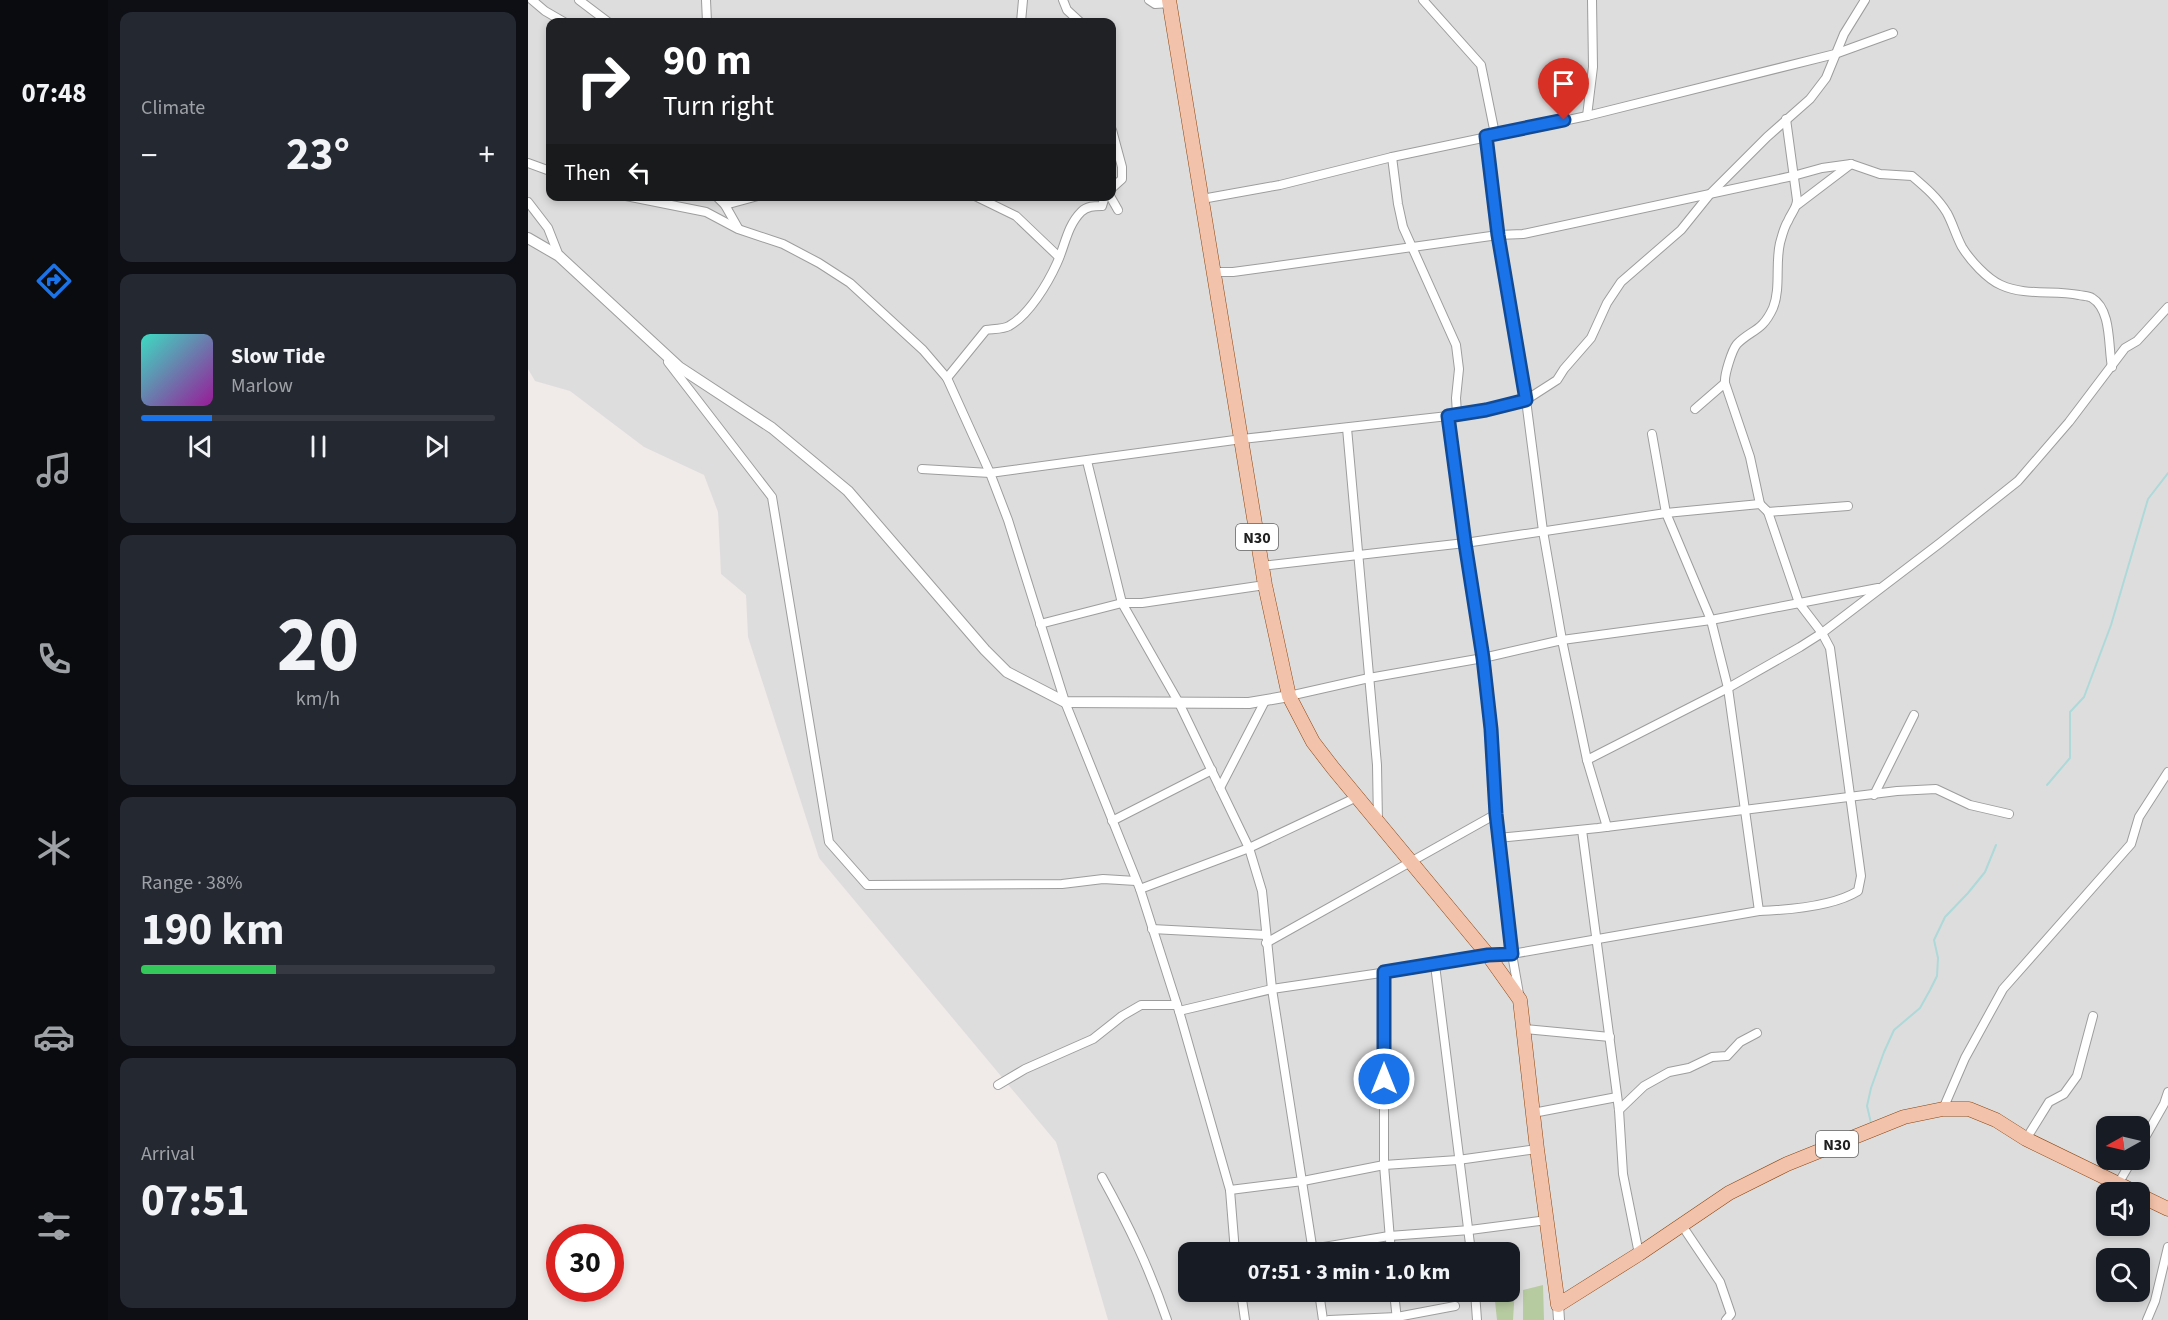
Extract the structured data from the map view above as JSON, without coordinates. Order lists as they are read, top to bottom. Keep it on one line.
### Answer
{"streets":{"main road":["N30"]},"north":"left","page":{"tabs":"07:48","tile":["Climate",["20","km/h"],["Range · 38%","190 km"],["Arrival","07:51"]],"turn":["90 m","Turn right"],"heat":["−","23°","+"],"then":"Then","song":["Slow Tide","Marlow"],"limit":"30","trip":"07:51 · 3 min · 1.0 km"}}
